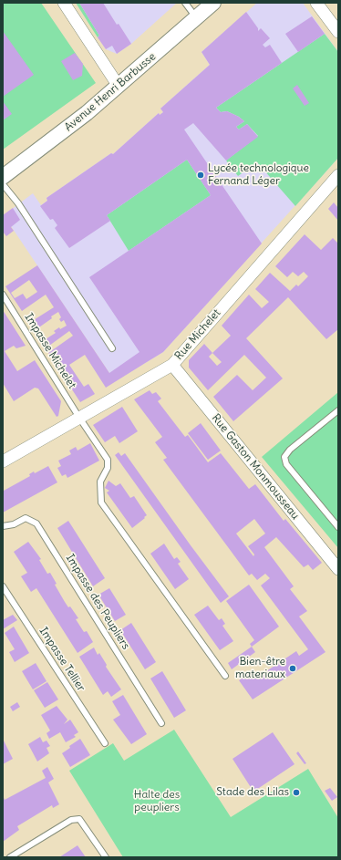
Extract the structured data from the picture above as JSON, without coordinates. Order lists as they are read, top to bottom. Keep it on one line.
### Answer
{"streets":{"street":["Avenue Henri Barbusse","Rue Michelet","Rue Gaston Monmousseau"],"lane":["Impasse Michelet","Impasse des Peupliers","Impasse Tellier"]},"crossings":[["Rue Michelet","Impasse Michelet"],["Rue Michelet","Rue Gaston Monmousseau"]],"parks":["Halte des peupliers"],"places":["Lycée technologique Fernand Léger","Bien-être materiaux","Stade des Lilas"]}
